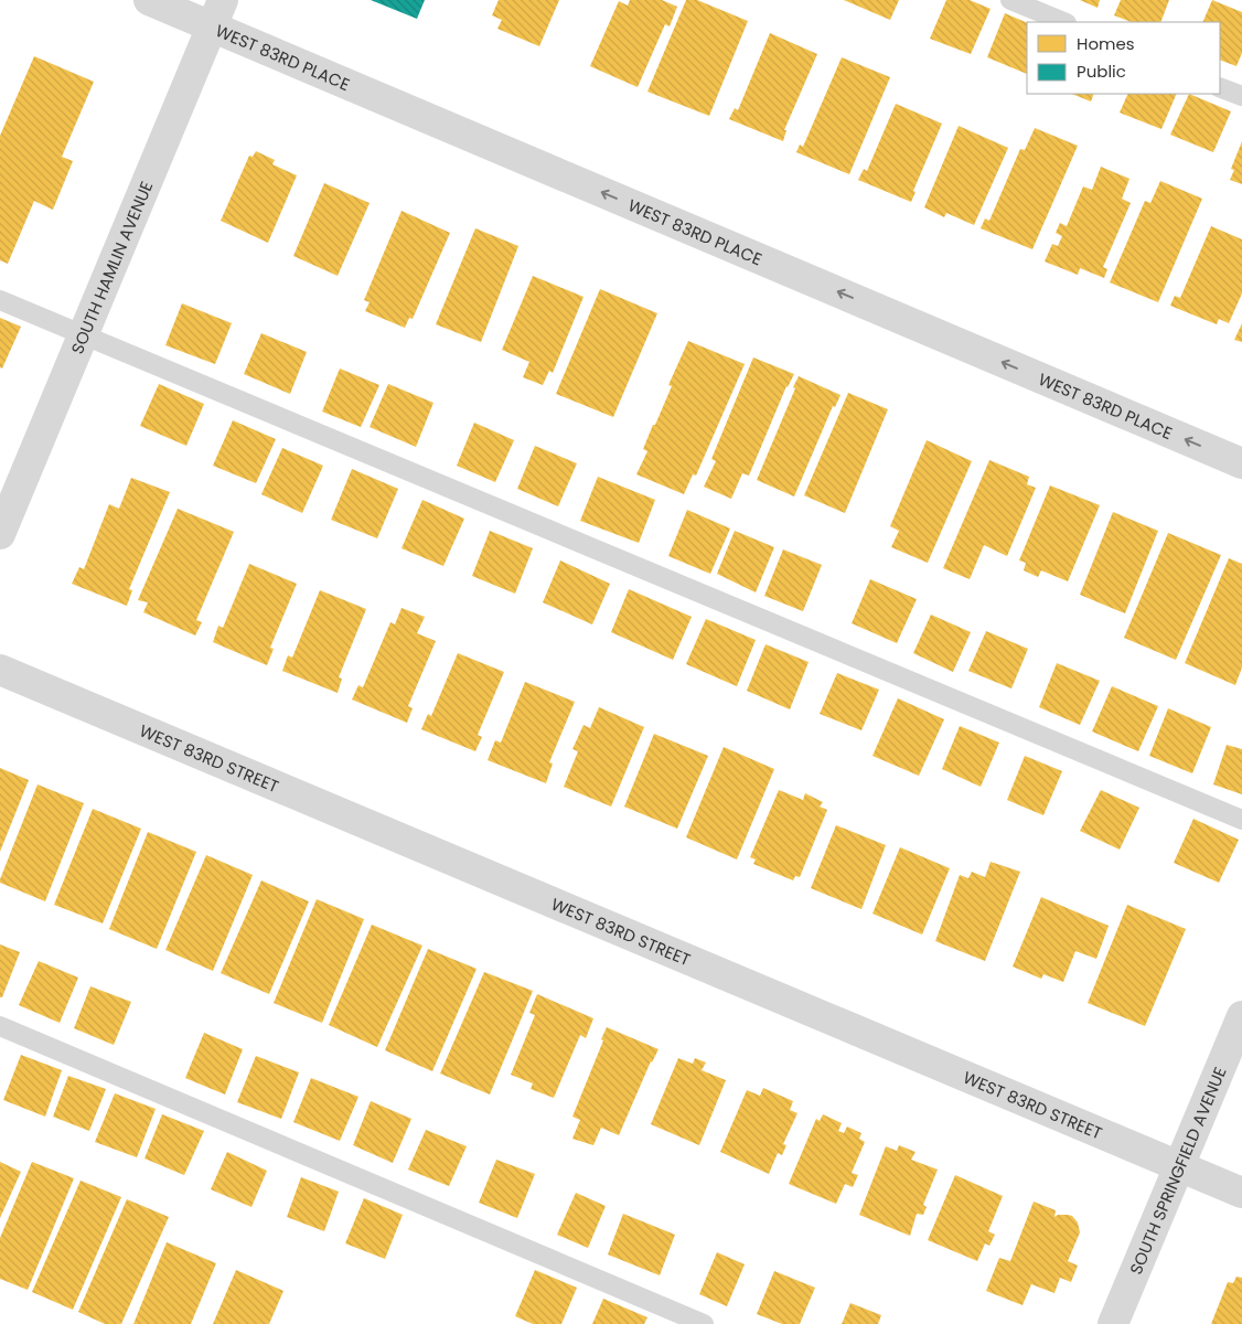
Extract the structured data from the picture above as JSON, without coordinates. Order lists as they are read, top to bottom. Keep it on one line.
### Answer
{"streets":{"street":["WEST 83RD PLACE","SOUTH HAMLIN AVENUE","WEST 83RD STREET","SOUTH SPRINGFIELD AVENUE"]},"crossings":[["WEST 83RD PLACE","SOUTH HAMLIN AVENUE"],["WEST 83RD STREET","SOUTH SPRINGFIELD AVENUE"]],"one_way":["WEST 83RD PLACE"],"legend":["Homes","Public"]}
